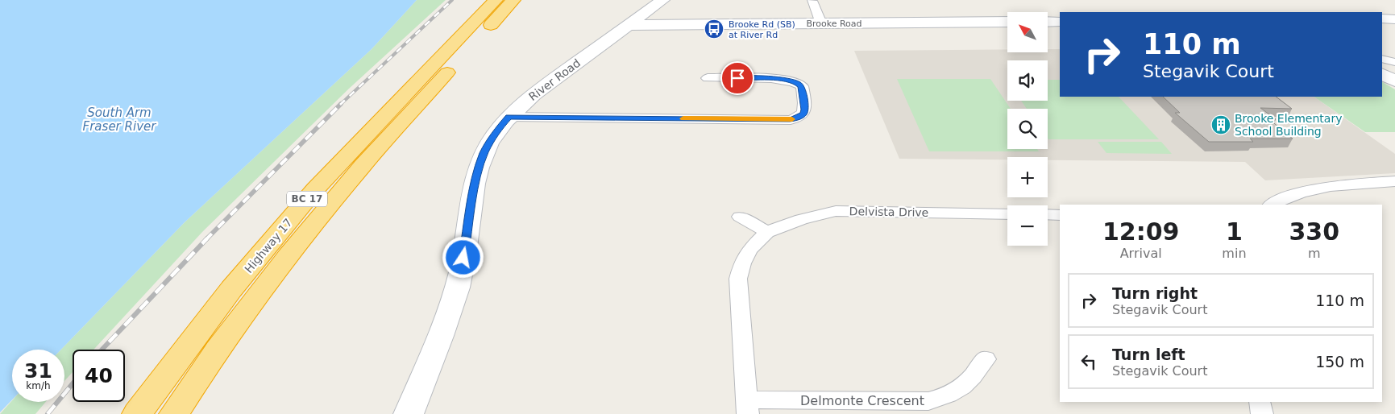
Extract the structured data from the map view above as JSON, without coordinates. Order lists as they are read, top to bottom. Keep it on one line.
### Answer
{"streets":{"highway":["BC 17","Highway 17"],"street":["Brooke Road","River Road","Delvista Drive","Delmonte Crescent"]},"crossings":[["Brooke Road","River Road"],["Delvista Drive","Delmonte Crescent"]],"water":["South Arm Fraser River"],"places":{"bus stop":["Brooke Rd (SB) at River Rd"],"building":["Brooke Elementary School Building"]},"north":"top left","page":{"map_buttons":["+","−"],"turn":["110 m","Stegavik Court"],"eta":["12:09","Arrival","1","min","330","m"],"list":[{"name":"Turn right","note":"Stegavik Court","value":"110 m"},{"name":"Turn left","note":"Stegavik Court","value":"150 m"}],"speed":"31 km/h","limit":"40"}}
